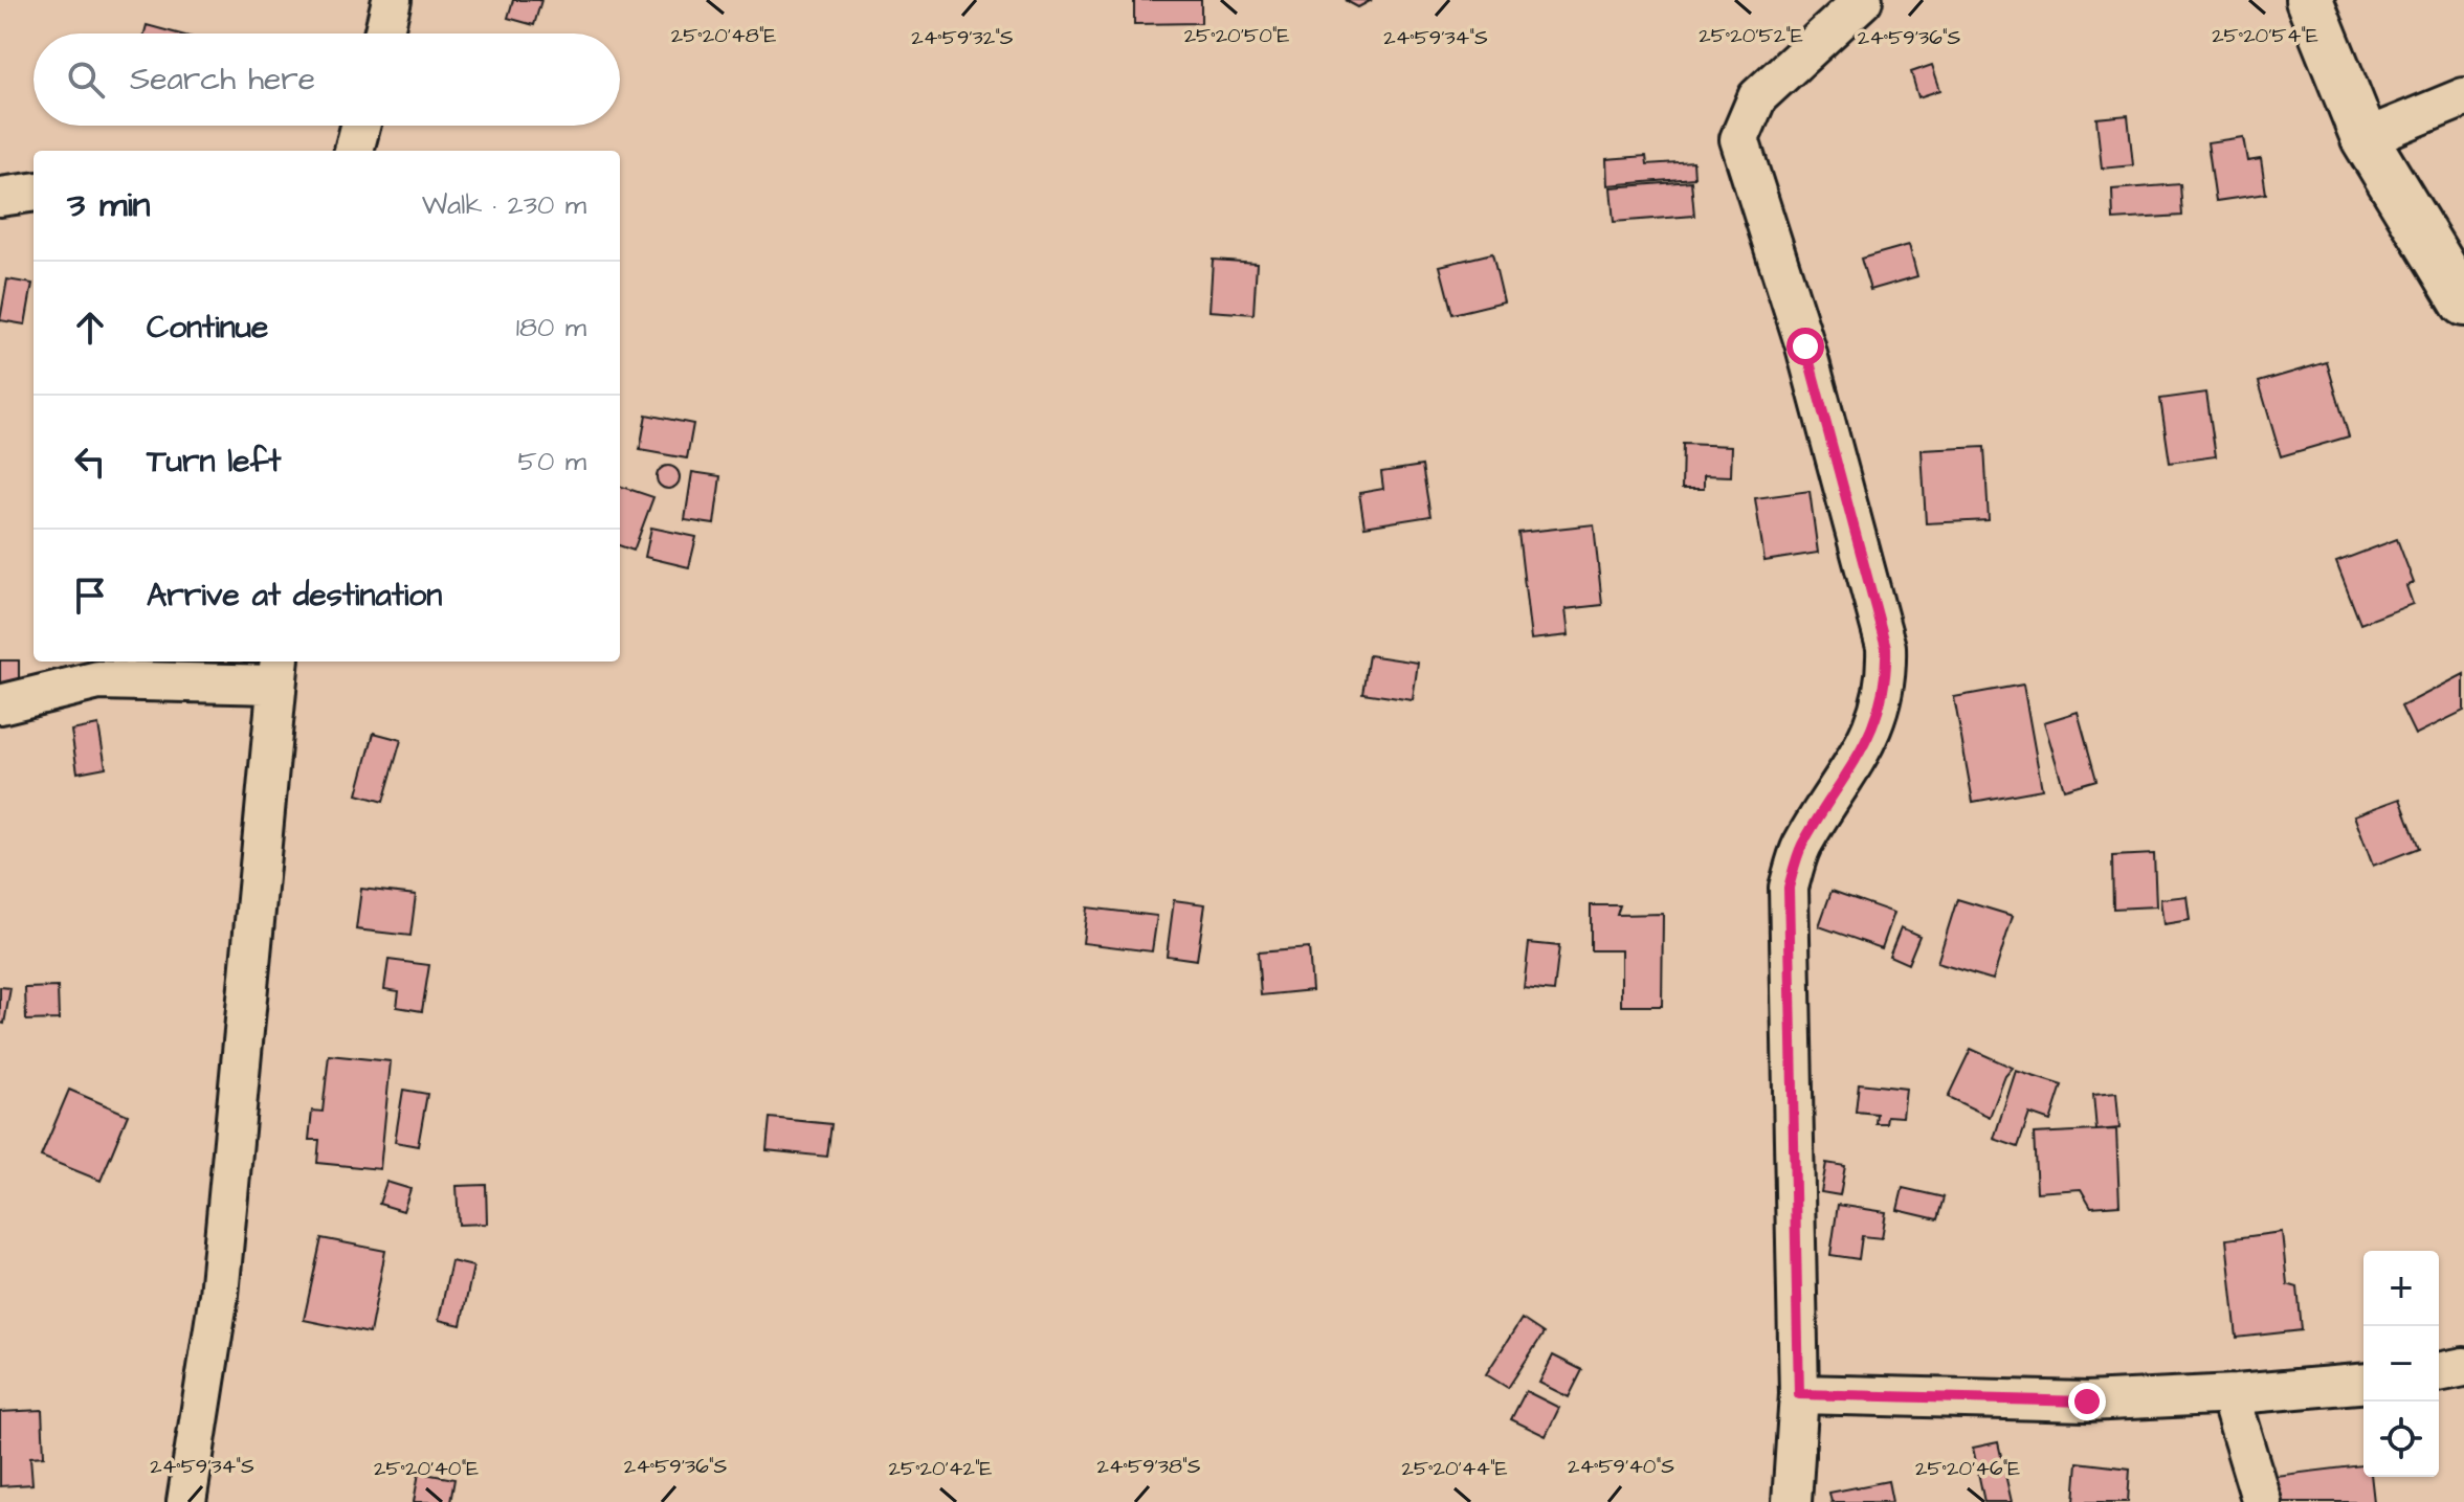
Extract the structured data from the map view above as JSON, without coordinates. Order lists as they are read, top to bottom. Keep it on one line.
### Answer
{"page":{"search":"Search here","heading":["3 min","Walk · 230 m"],"list":[["Continue","180 m"],["Turn left","50 m"],"Arrive at destination"],"map_buttons":["+","−"]},"coordinates":["25°20'48\"E","25°20'52\"E","25°20'50\"E","25°20'54\"E","24°59'32\"S","24°59'34\"S","24°59'36\"S","24°59'38\"S","24°59'40\"S","25°20'40\"E","25°20'42\"E","25°20'44\"E","25°20'46\"E"]}
